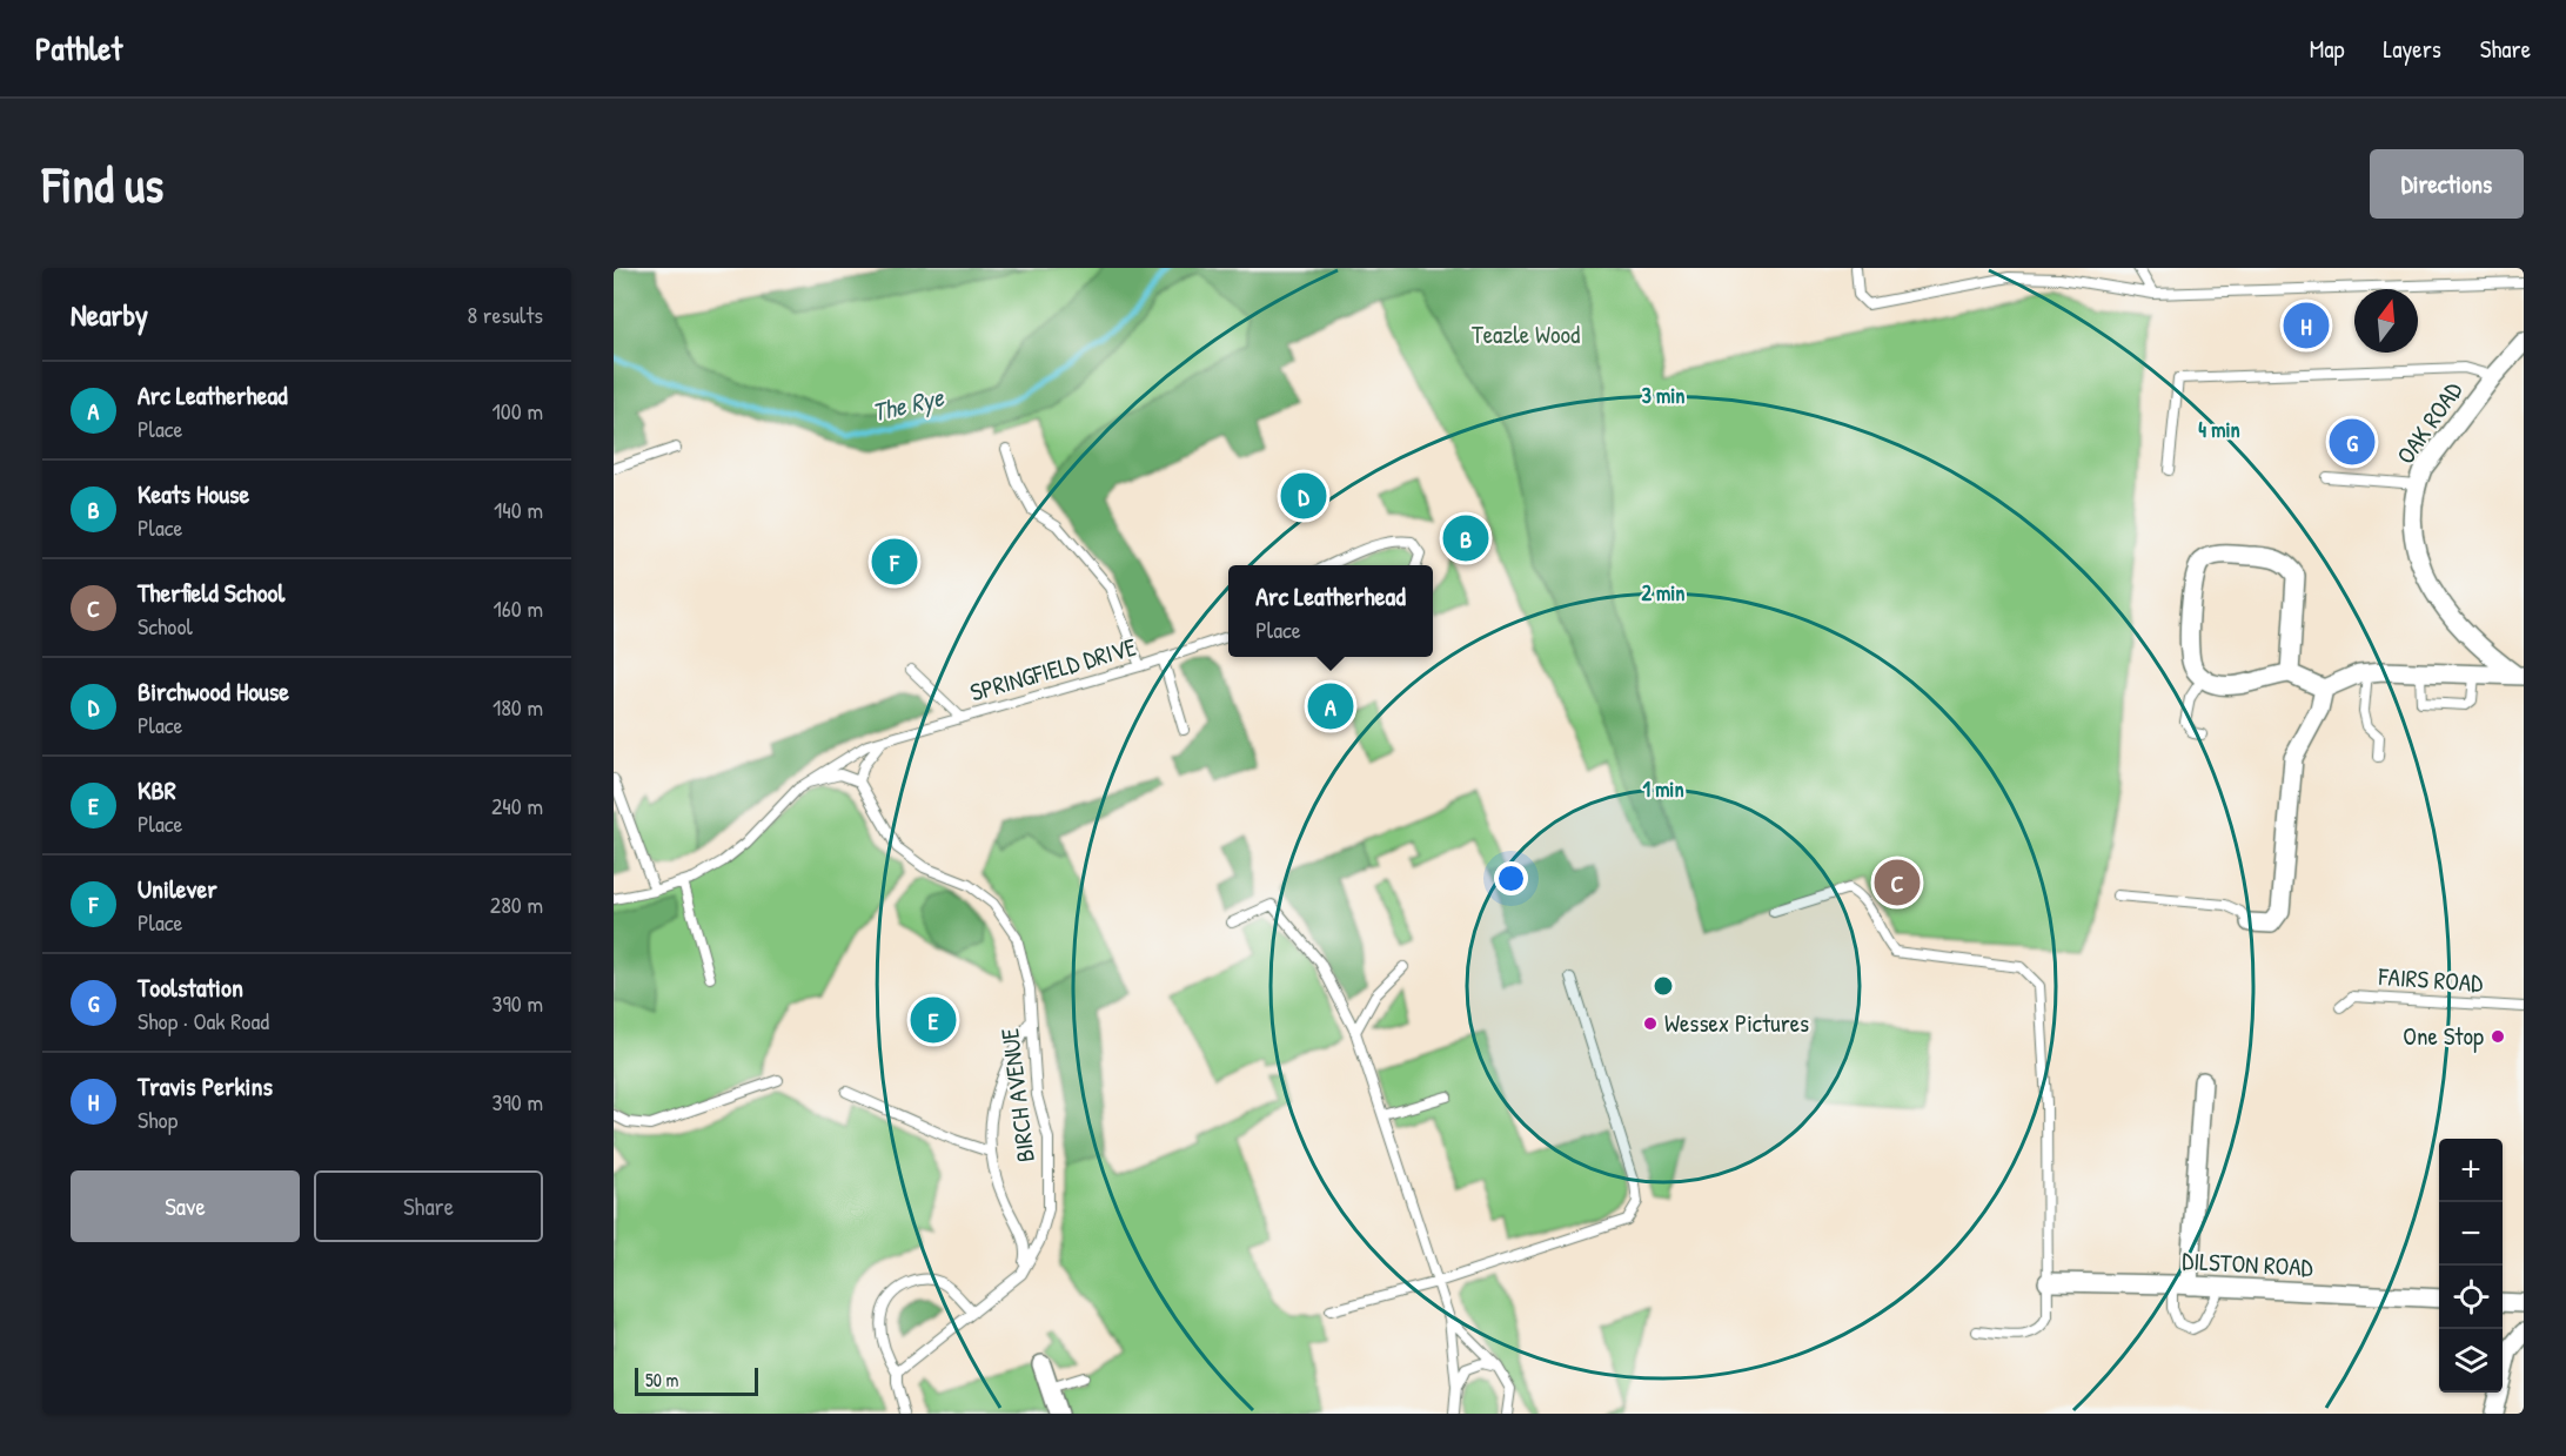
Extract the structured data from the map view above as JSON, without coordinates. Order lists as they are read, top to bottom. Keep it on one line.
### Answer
{"streets":{"street":["OAK ROAD","DILSTON ROAD"],"lane":["SPRINGFIELD DRIVE","FAIRS ROAD","BIRCH AVENUE"]},"water":["The Rye"],"parks":["Teazle Wood"],"places":["Wessex Pictures","One Stop"],"scale_bar":"50 m","north":"top","page":{"header":"Pathlet","nav":["Map","Layers","Share"],"buttons":["Directions",["Save","Share"]],"title":"Find us","heading":["Nearby","8 results"],"pins":["H","G","D","B","F","A","C","E"],"list":[{"mark":"A","name":"Arc Leatherhead","note":"Place","value":"100 m"},{"mark":"B","name":"Keats House","note":"Place","value":"140 m"},{"mark":"C","name":"Therfield School","note":"School","value":"160 m"},{"mark":"D","name":"Birchwood House","note":"Place","value":"180 m"},{"mark":"E","name":"KBR","note":"Place","value":"240 m"},{"mark":"F","name":"Unilever","note":"Place","value":"280 m"},{"mark":"G","name":"Toolstation","note":"Shop · Oak Road","value":"390 m"},{"mark":"H","name":"Travis Perkins","note":"Shop","value":"390 m"}],"popup":["Arc Leatherhead","Place"],"map_buttons":["+","−"],"scale":"50 m"},"rings":["3 min","4 min","2 min","1 min"]}
